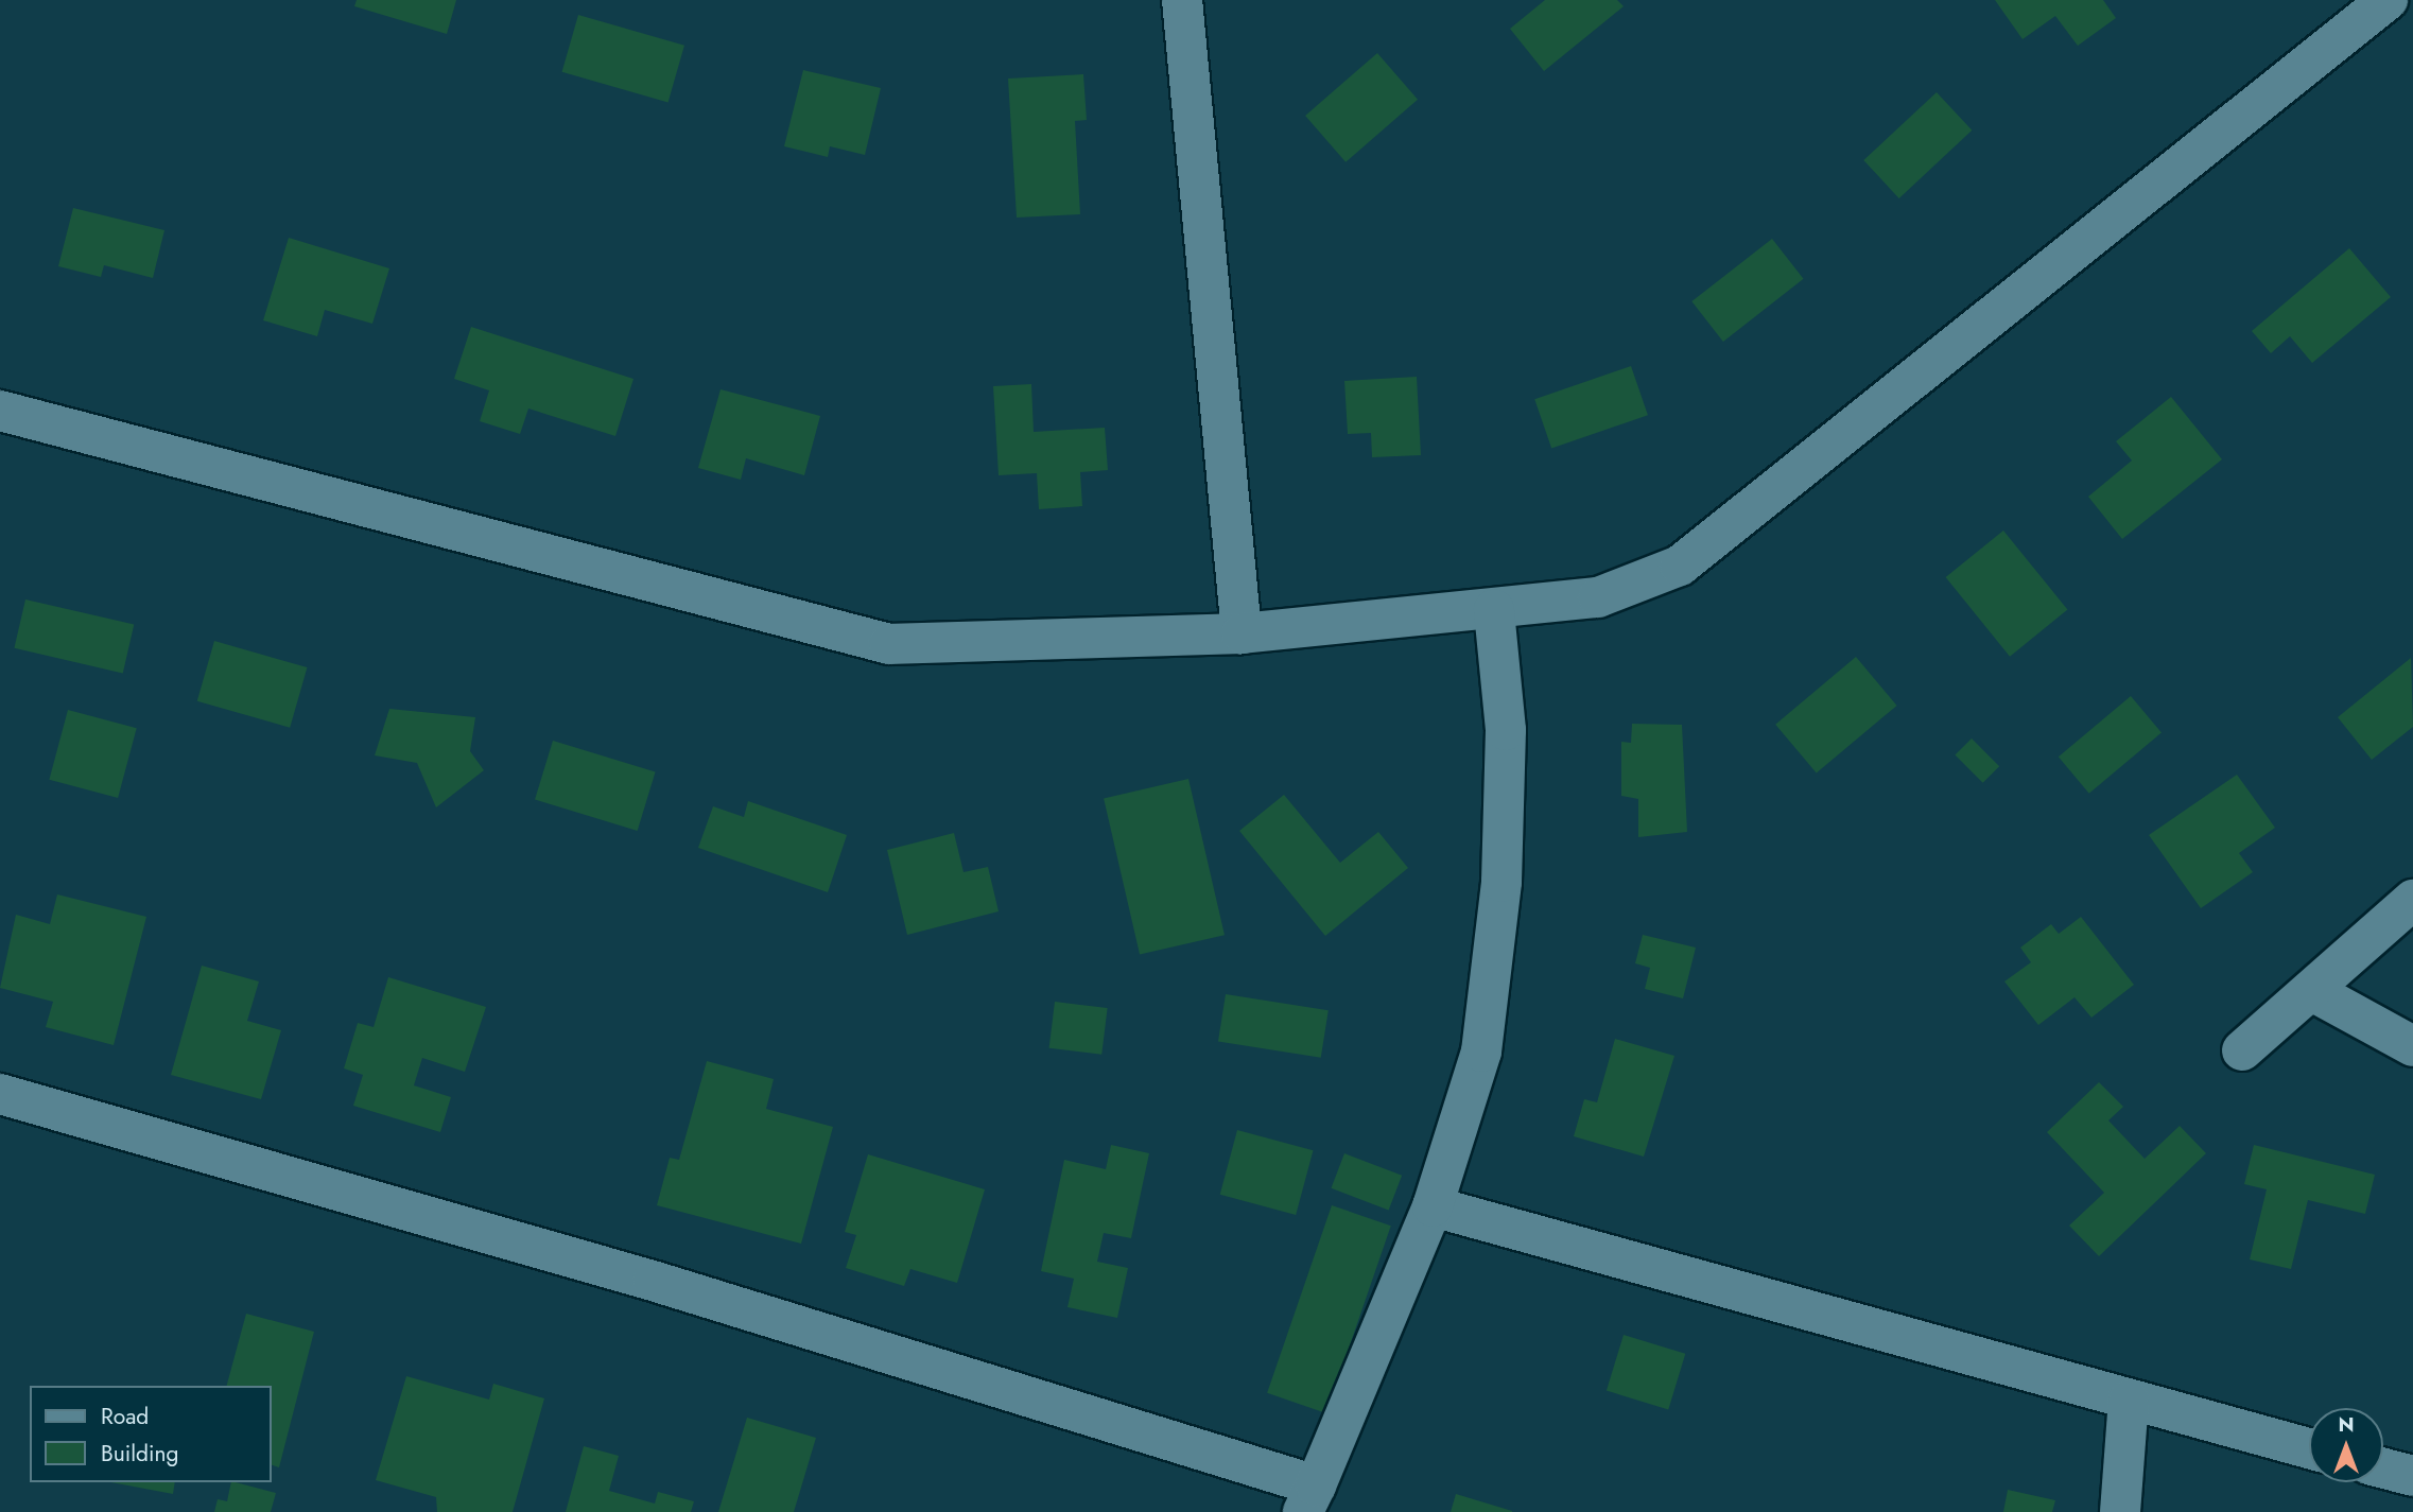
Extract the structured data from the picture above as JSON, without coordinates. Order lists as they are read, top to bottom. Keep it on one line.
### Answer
{"legend":["Road","Building"],"north":"top"}
